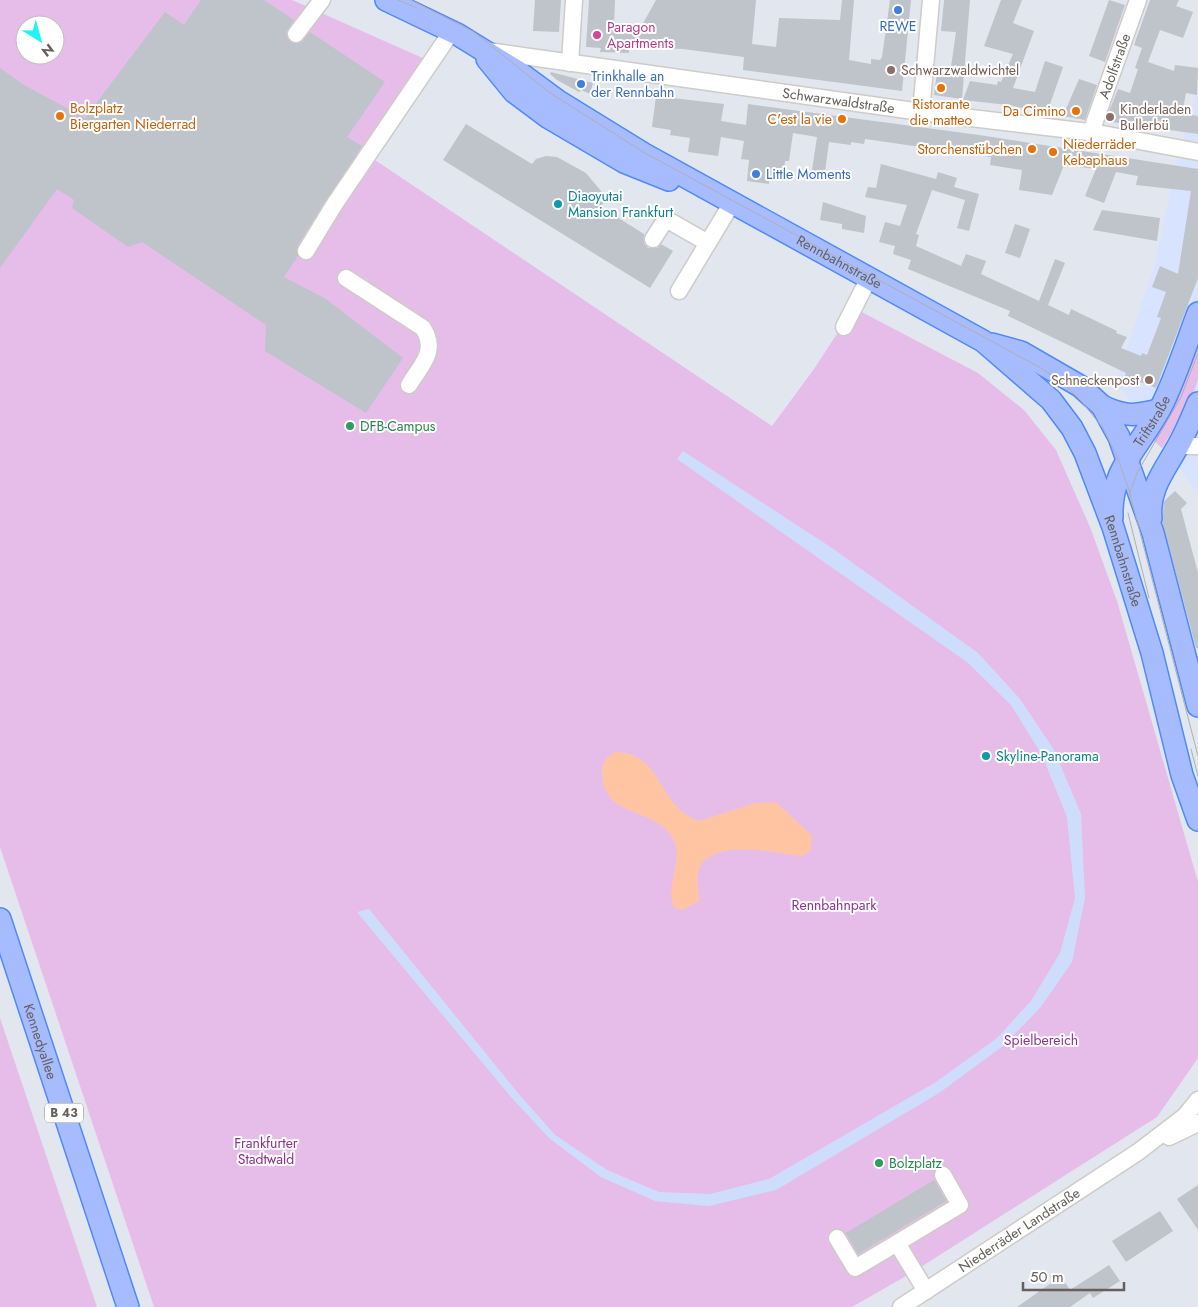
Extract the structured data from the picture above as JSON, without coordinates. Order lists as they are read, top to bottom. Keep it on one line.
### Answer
{"streets":{"main road":["Rennbahnstraße","Triftstraße","Kennedyallee","B 43"],"street":["Adolfstraße","Schwarzwaldstraße","Niederräder Landstraße"]},"crossings":[["Adolfstraße","Schwarzwaldstraße"],["Schwarzwaldstraße","Rennbahnstraße"],["Rennbahnstraße","Triftstraße"]],"parks":["Rennbahnpark","Spielbereich","Frankfurter Stadtwald"],"places":["REWE","Paragon Apartments","Schwarzwaldwichtel","Trinkhalle an der Rennbahn","Ristorante die matteo","Da Cimino","Bolzplatz Biergarten Niederrad","Kinderladen Bullerbü","C'est la vie","Storchenstübchen","Niederräder Kebaphaus","Little Moments","Diaoyutai Mansion Frankfurt","Schneckenpost","DFB-Campus","Skyline-Panorama","Bolzplatz"],"scale_bar":"50 m","north":"bottom right"}
